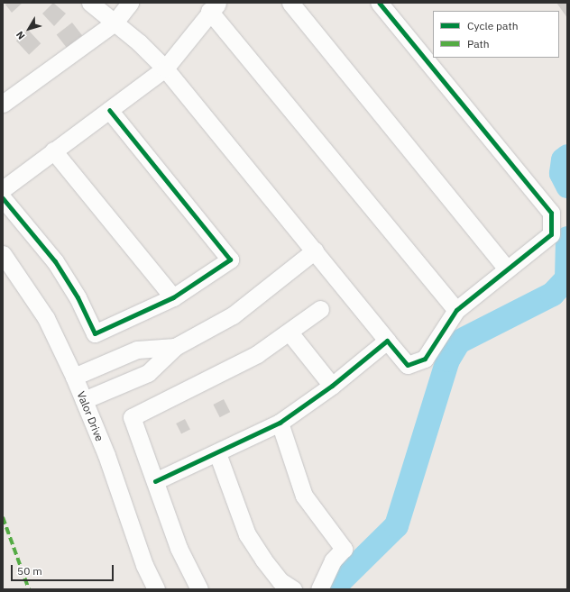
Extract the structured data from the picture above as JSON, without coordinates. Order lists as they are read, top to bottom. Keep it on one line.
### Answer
{"streets":{"street":["Valor Drive"]},"legend":["Cycle path","Path"],"scale_bar":"50 m","north":"bottom left"}
